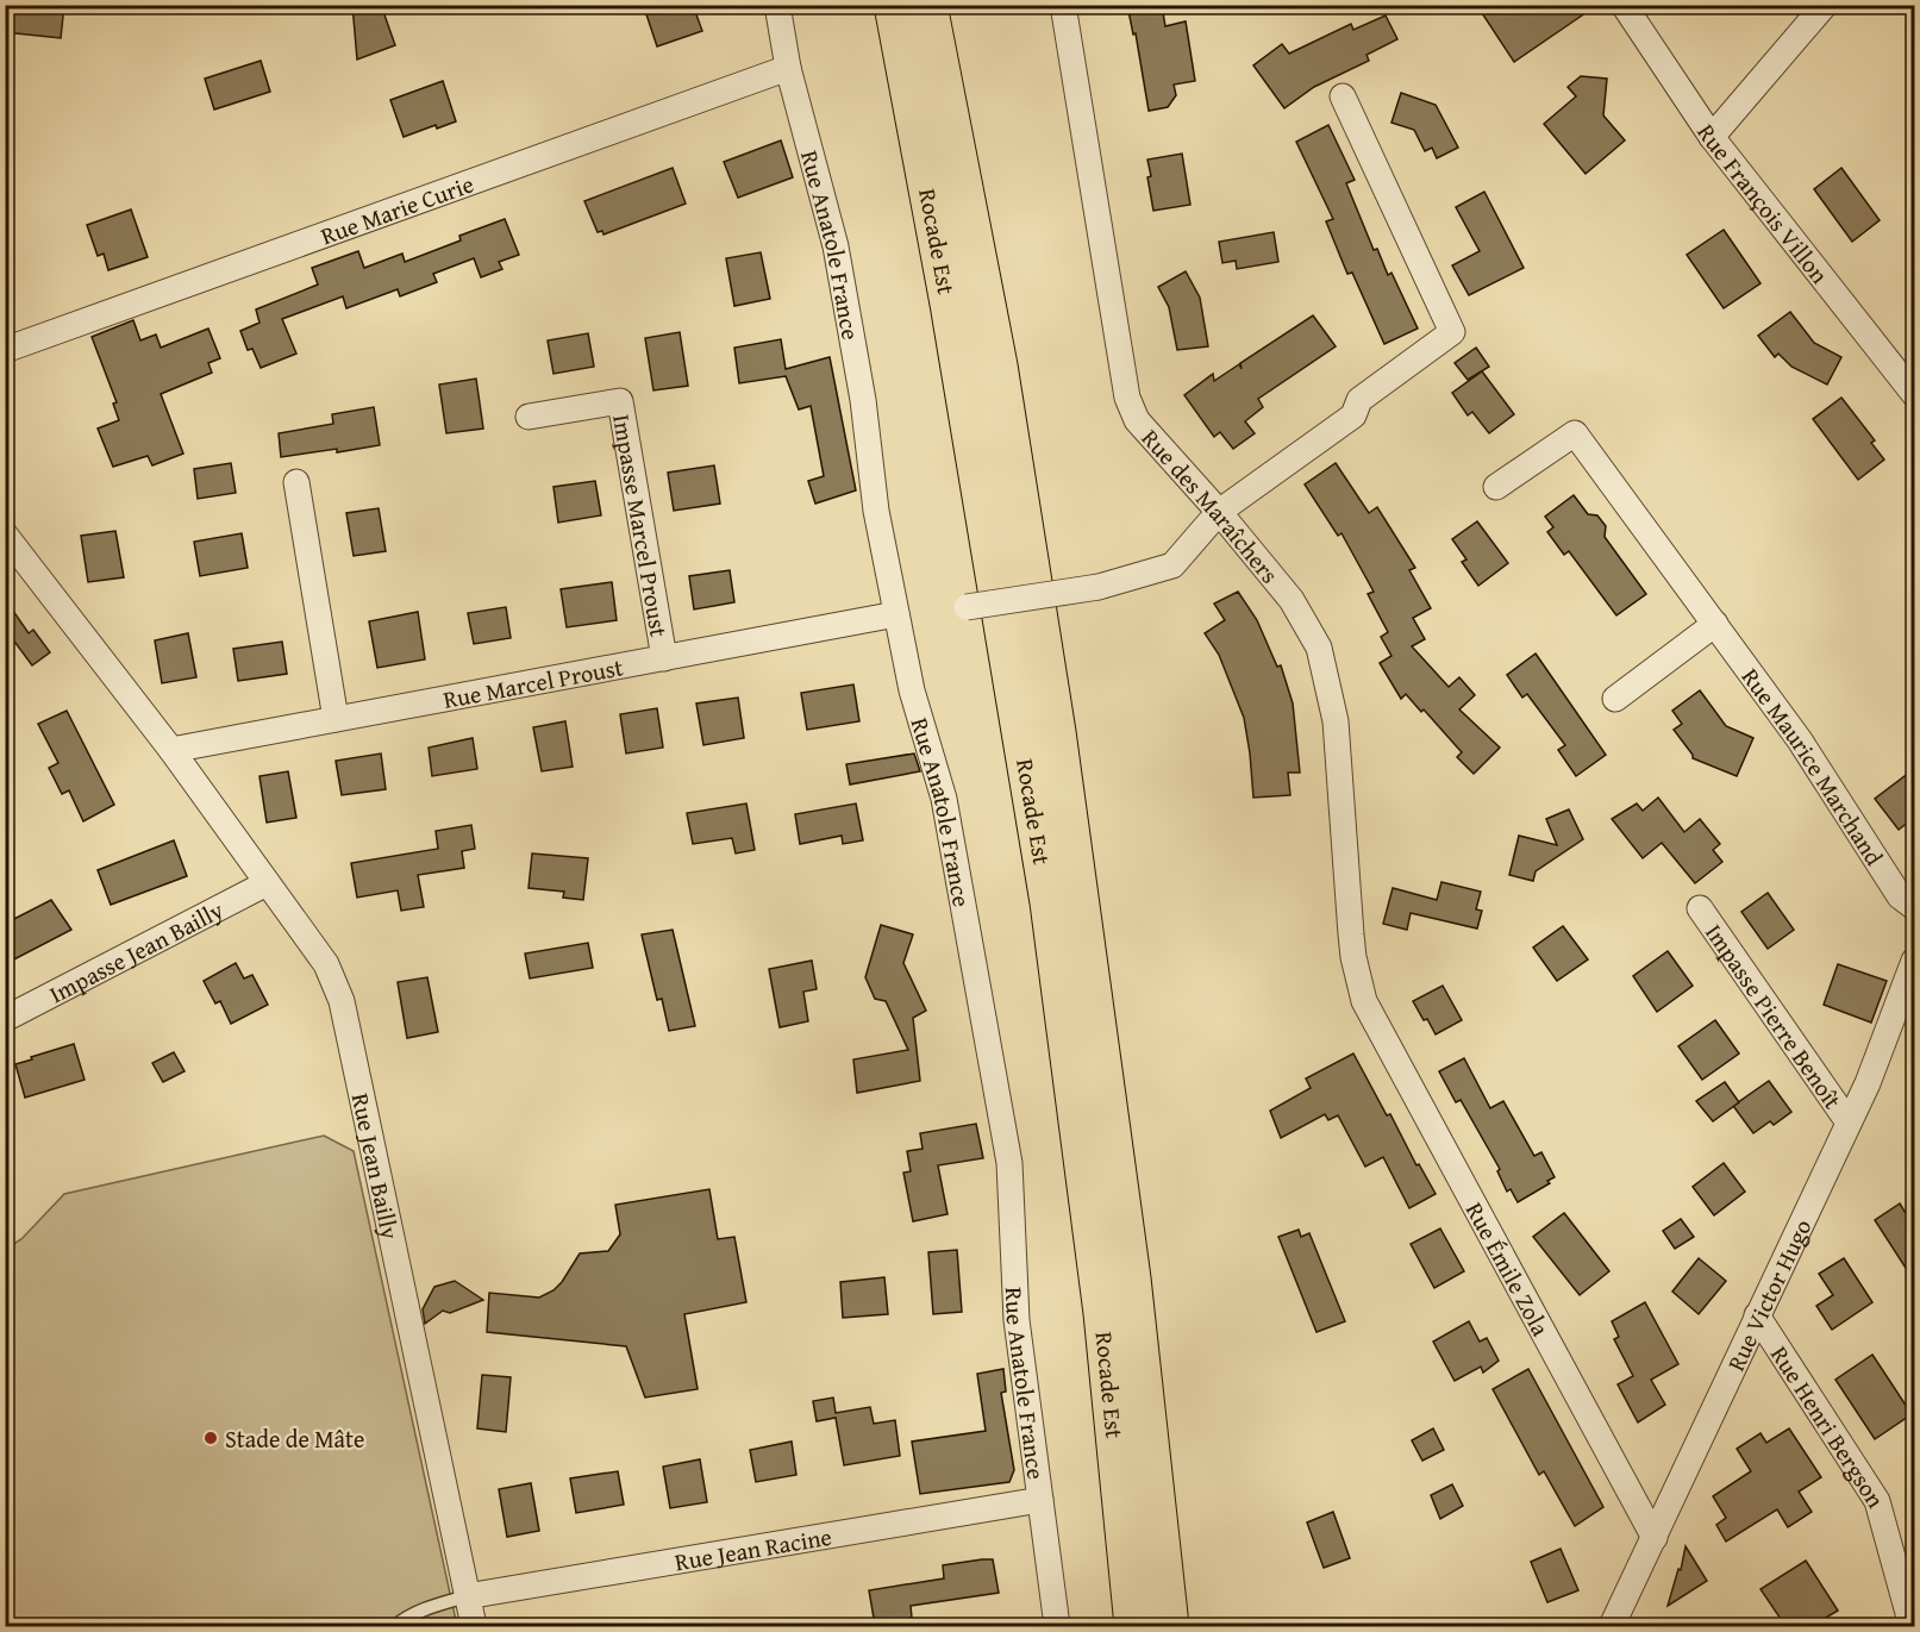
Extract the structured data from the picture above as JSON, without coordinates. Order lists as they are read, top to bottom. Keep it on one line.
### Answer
{"streets":{"highway":["Rocade Est"],"street":["Rue François Villon","Rue Marie Curie","Rue Anatole France","Rue des Maraîchers","Impasse Marcel Proust","Rue Marcel Proust","Rue Maurice Marchand","Impasse Jean Bailly","Impasse Pierre Benoît","Rue Jean Bailly","Rue Émile Zola","Rue Victor Hugo","Rue Henri Bergson","Rue Jean Racine"]},"crossings":[["Rue Marie Curie","Rue Anatole France"],["Rue Anatole France","Rue Marcel Proust"],["Rue Anatole France","Rue Jean Racine"],["Rue des Maraîchers","Rue Émile Zola"],["Impasse Marcel Proust","Rue Marcel Proust"],["Rue Marcel Proust","Rue Jean Bailly"],["Impasse Jean Bailly","Rue Jean Bailly"],["Impasse Pierre Benoît","Rue Victor Hugo"],["Rue Jean Bailly","Rue Jean Racine"],["Rue Émile Zola","Rue Victor Hugo"],["Rue Victor Hugo","Rue Henri Bergson"]],"places":["Stade de Mâte"]}
